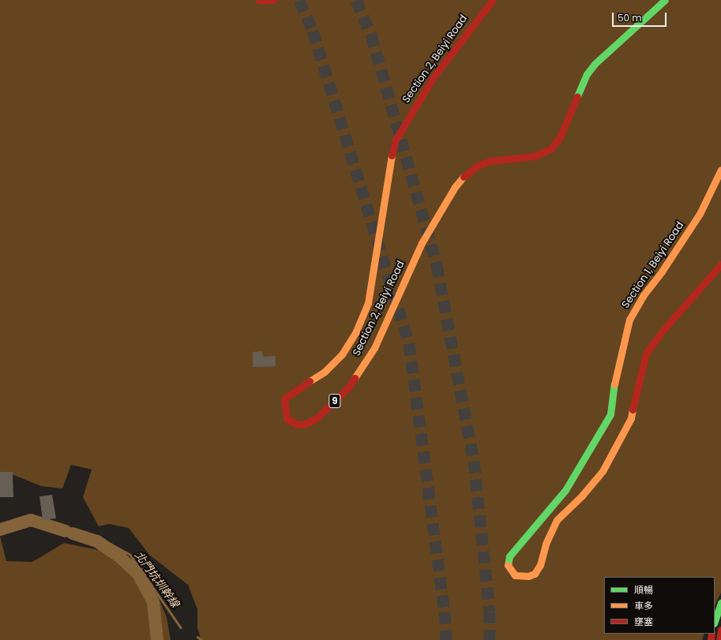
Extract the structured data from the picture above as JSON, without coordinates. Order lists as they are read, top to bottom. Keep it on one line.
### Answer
{"streets":{"main road":["Section 2, Beiyi Road","Section 1, Beiyi Road","9"]},"water":["北門坑圳幹線"],"legend":["順暢","車多","壅塞"],"scale_bar":"50 m"}
